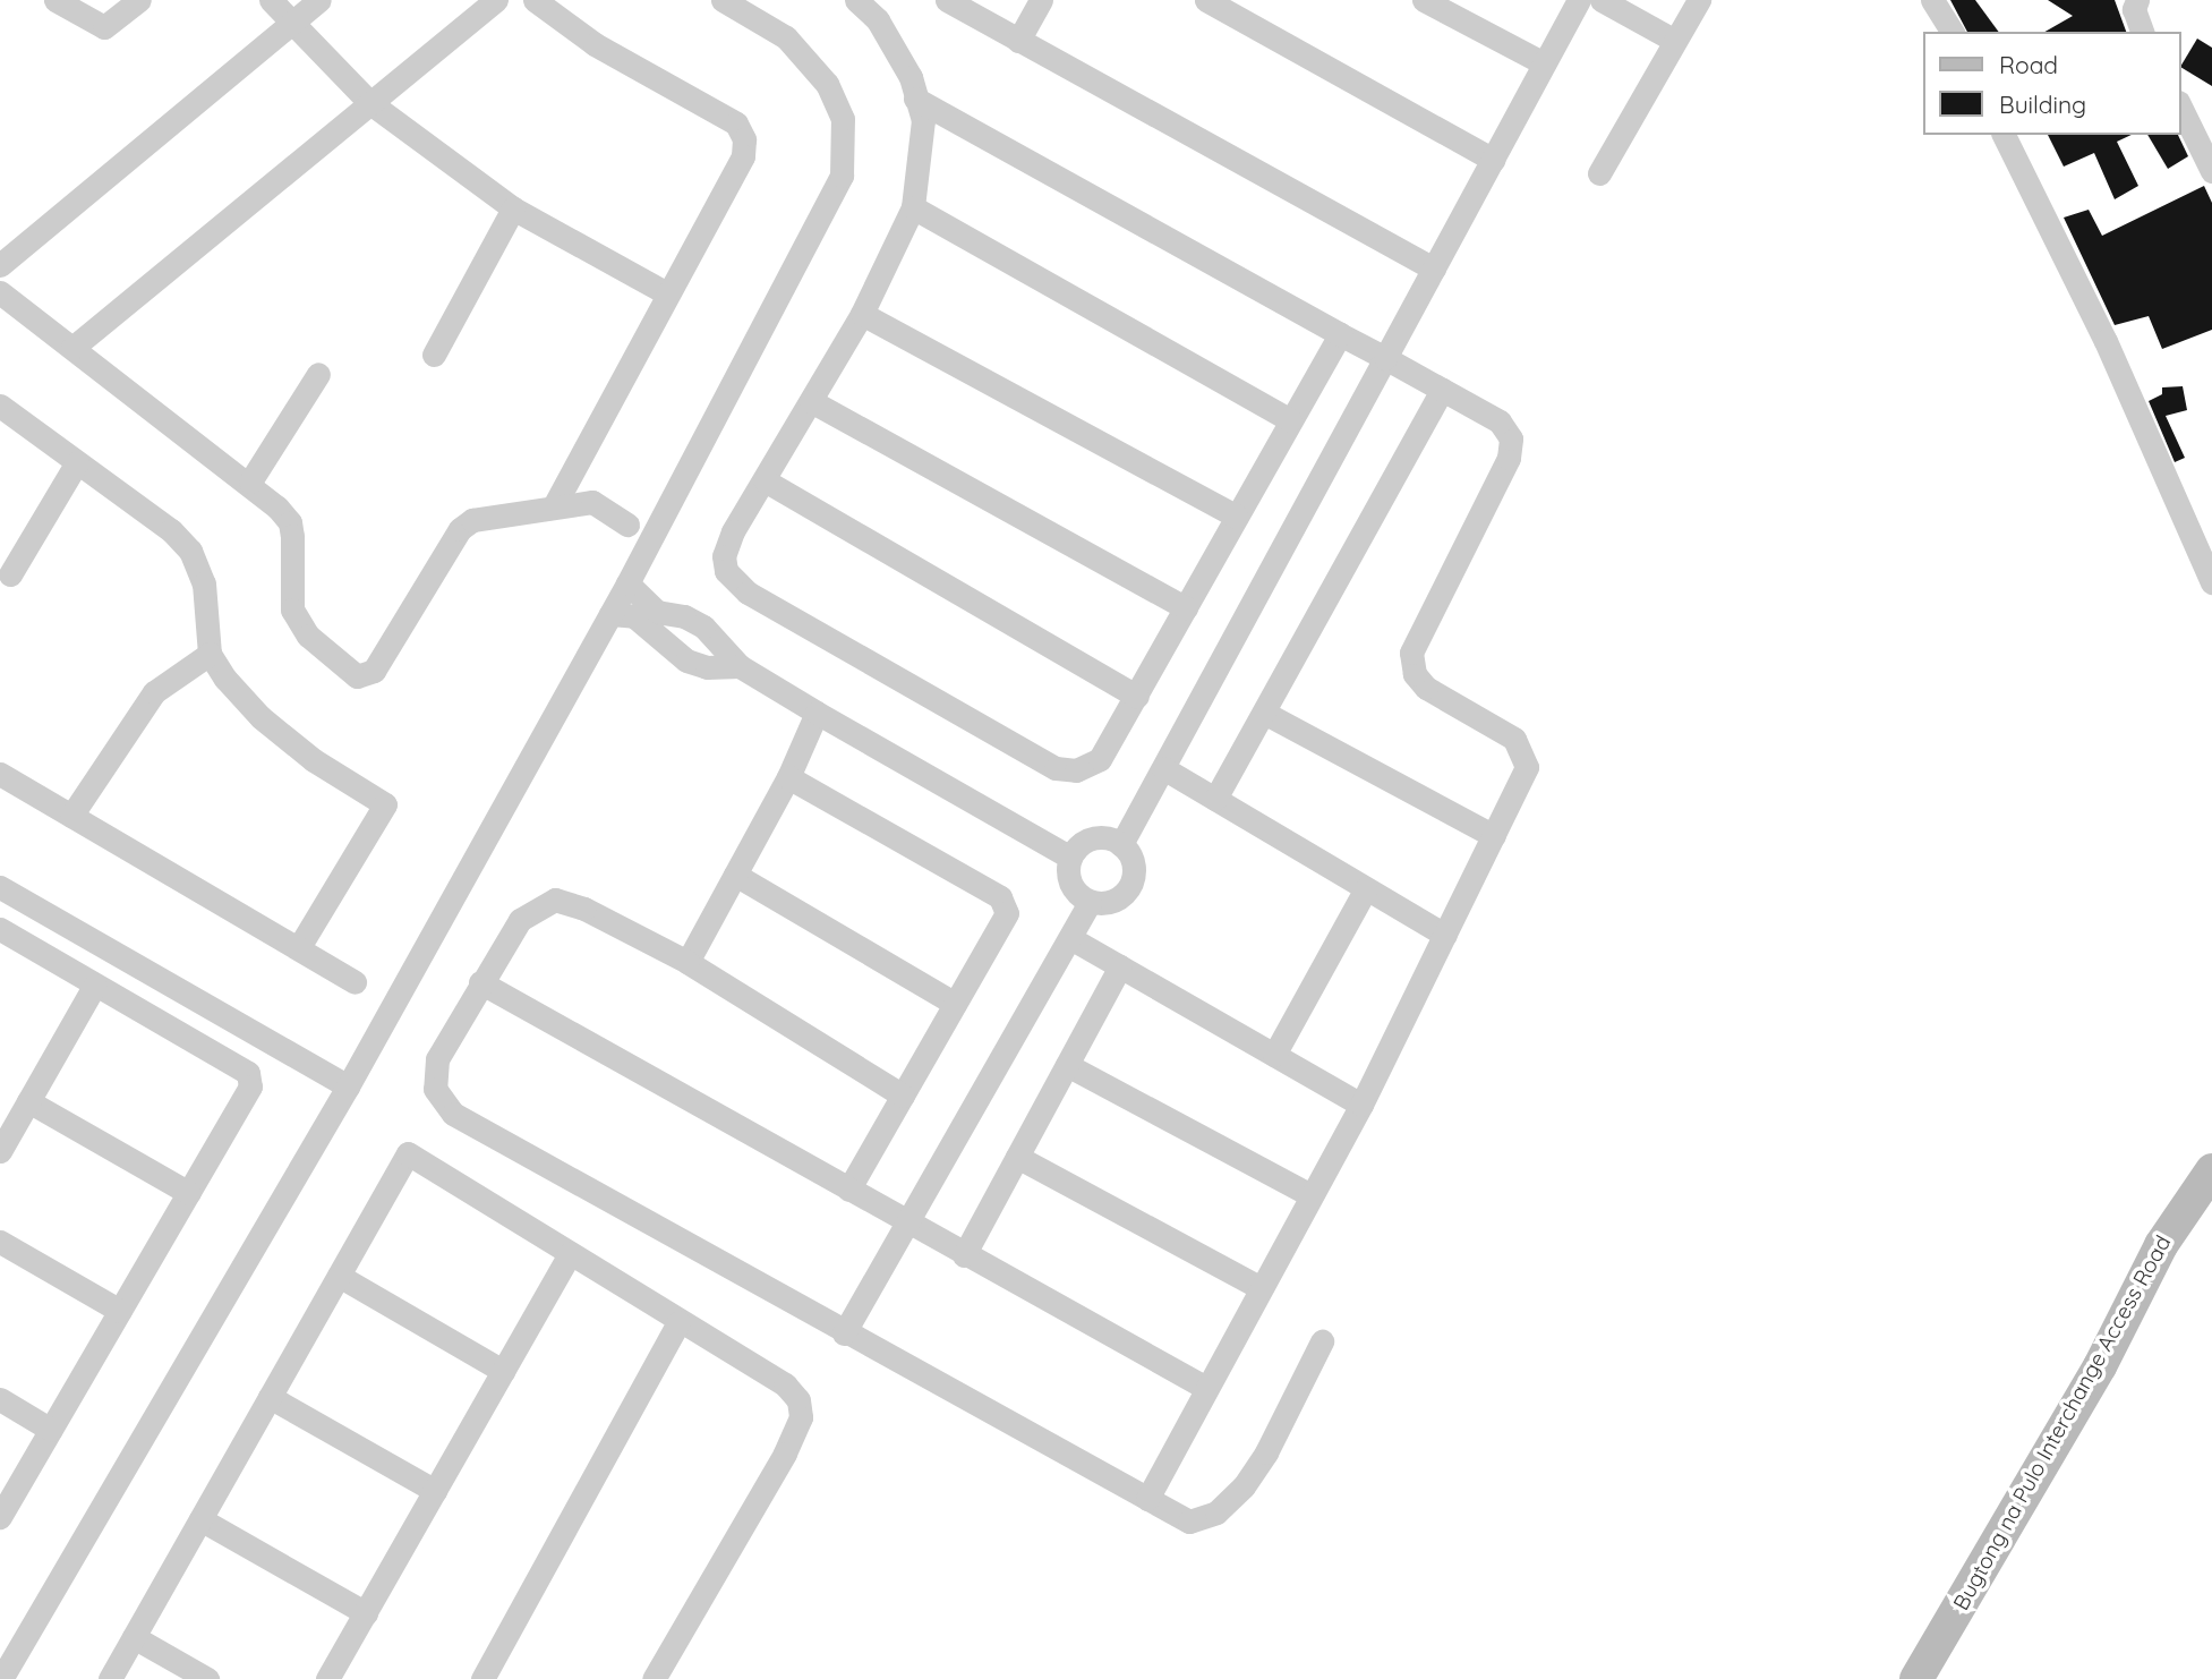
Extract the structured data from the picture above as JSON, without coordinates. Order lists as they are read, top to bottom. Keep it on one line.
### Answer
{"streets":{"main road":["Bugtong na Pulo Interchange Access Road"]},"legend":["Road","Building"]}
